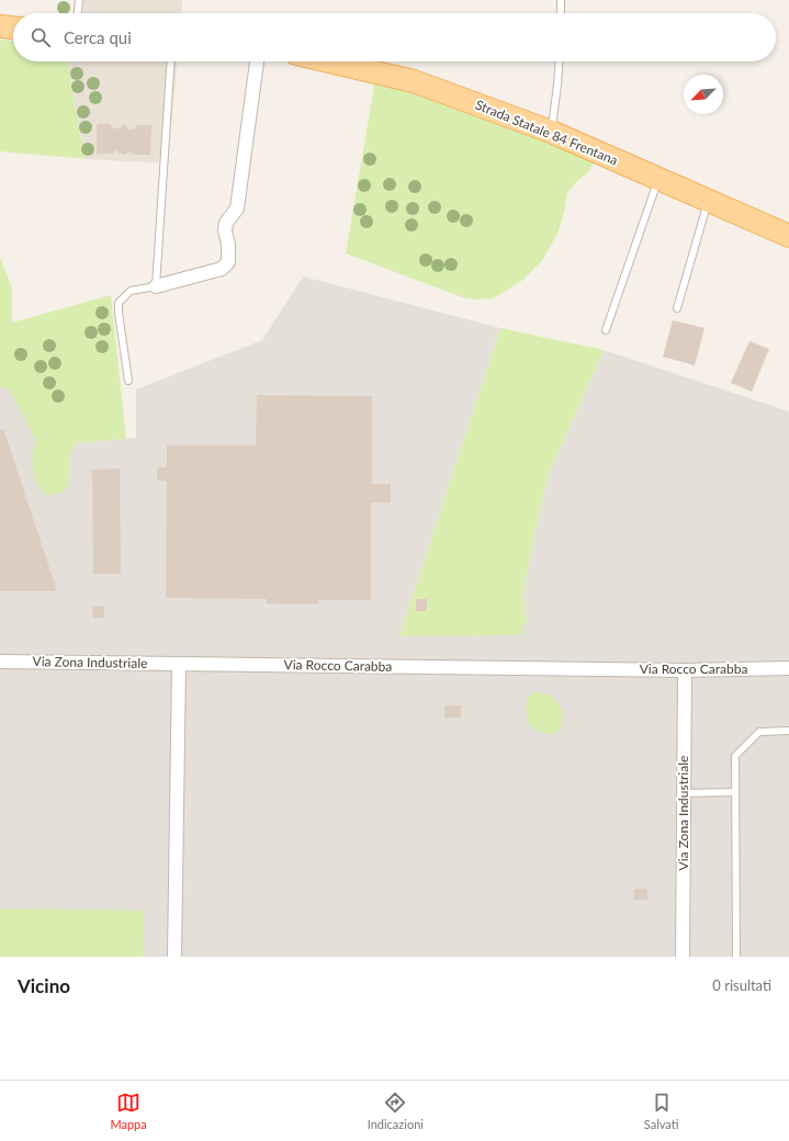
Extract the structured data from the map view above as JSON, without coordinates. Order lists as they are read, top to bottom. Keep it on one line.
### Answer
{"streets":{"main road":["Strada Statale 84 Frentana"],"street":["Via Zona Industriale","Via Rocco Carabba"]},"crossings":[["Via Zona Industriale","Via Rocco Carabba"]],"north":"bottom left","page":{"search":"Cerca qui","heading":["Vicino","0 risultati"],"nav":["Mappa","Indicazioni","Salvati"]}}
